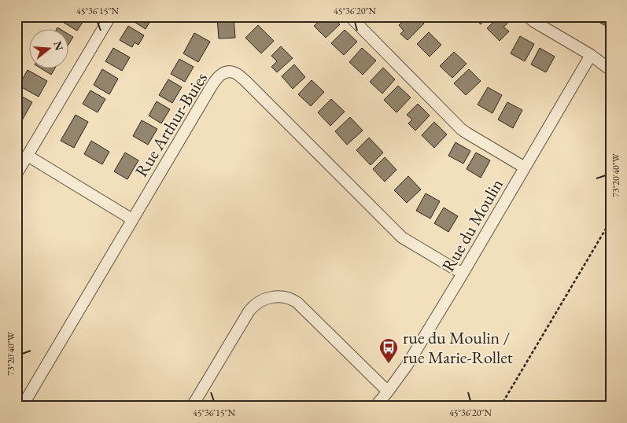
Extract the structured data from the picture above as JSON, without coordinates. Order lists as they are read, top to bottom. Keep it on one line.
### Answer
{"streets":{"street":["Rue Arthur-Buies","Rue du Moulin"]},"crossings":[["Rue Arthur-Buies","Rue du Moulin"]],"places":{"bus stop":["rue du Moulin / rue Marie-Rollet"]},"north":"right","coordinates":["45°36'15\"N","45°36'20\"N","73°20'40\"W"]}
